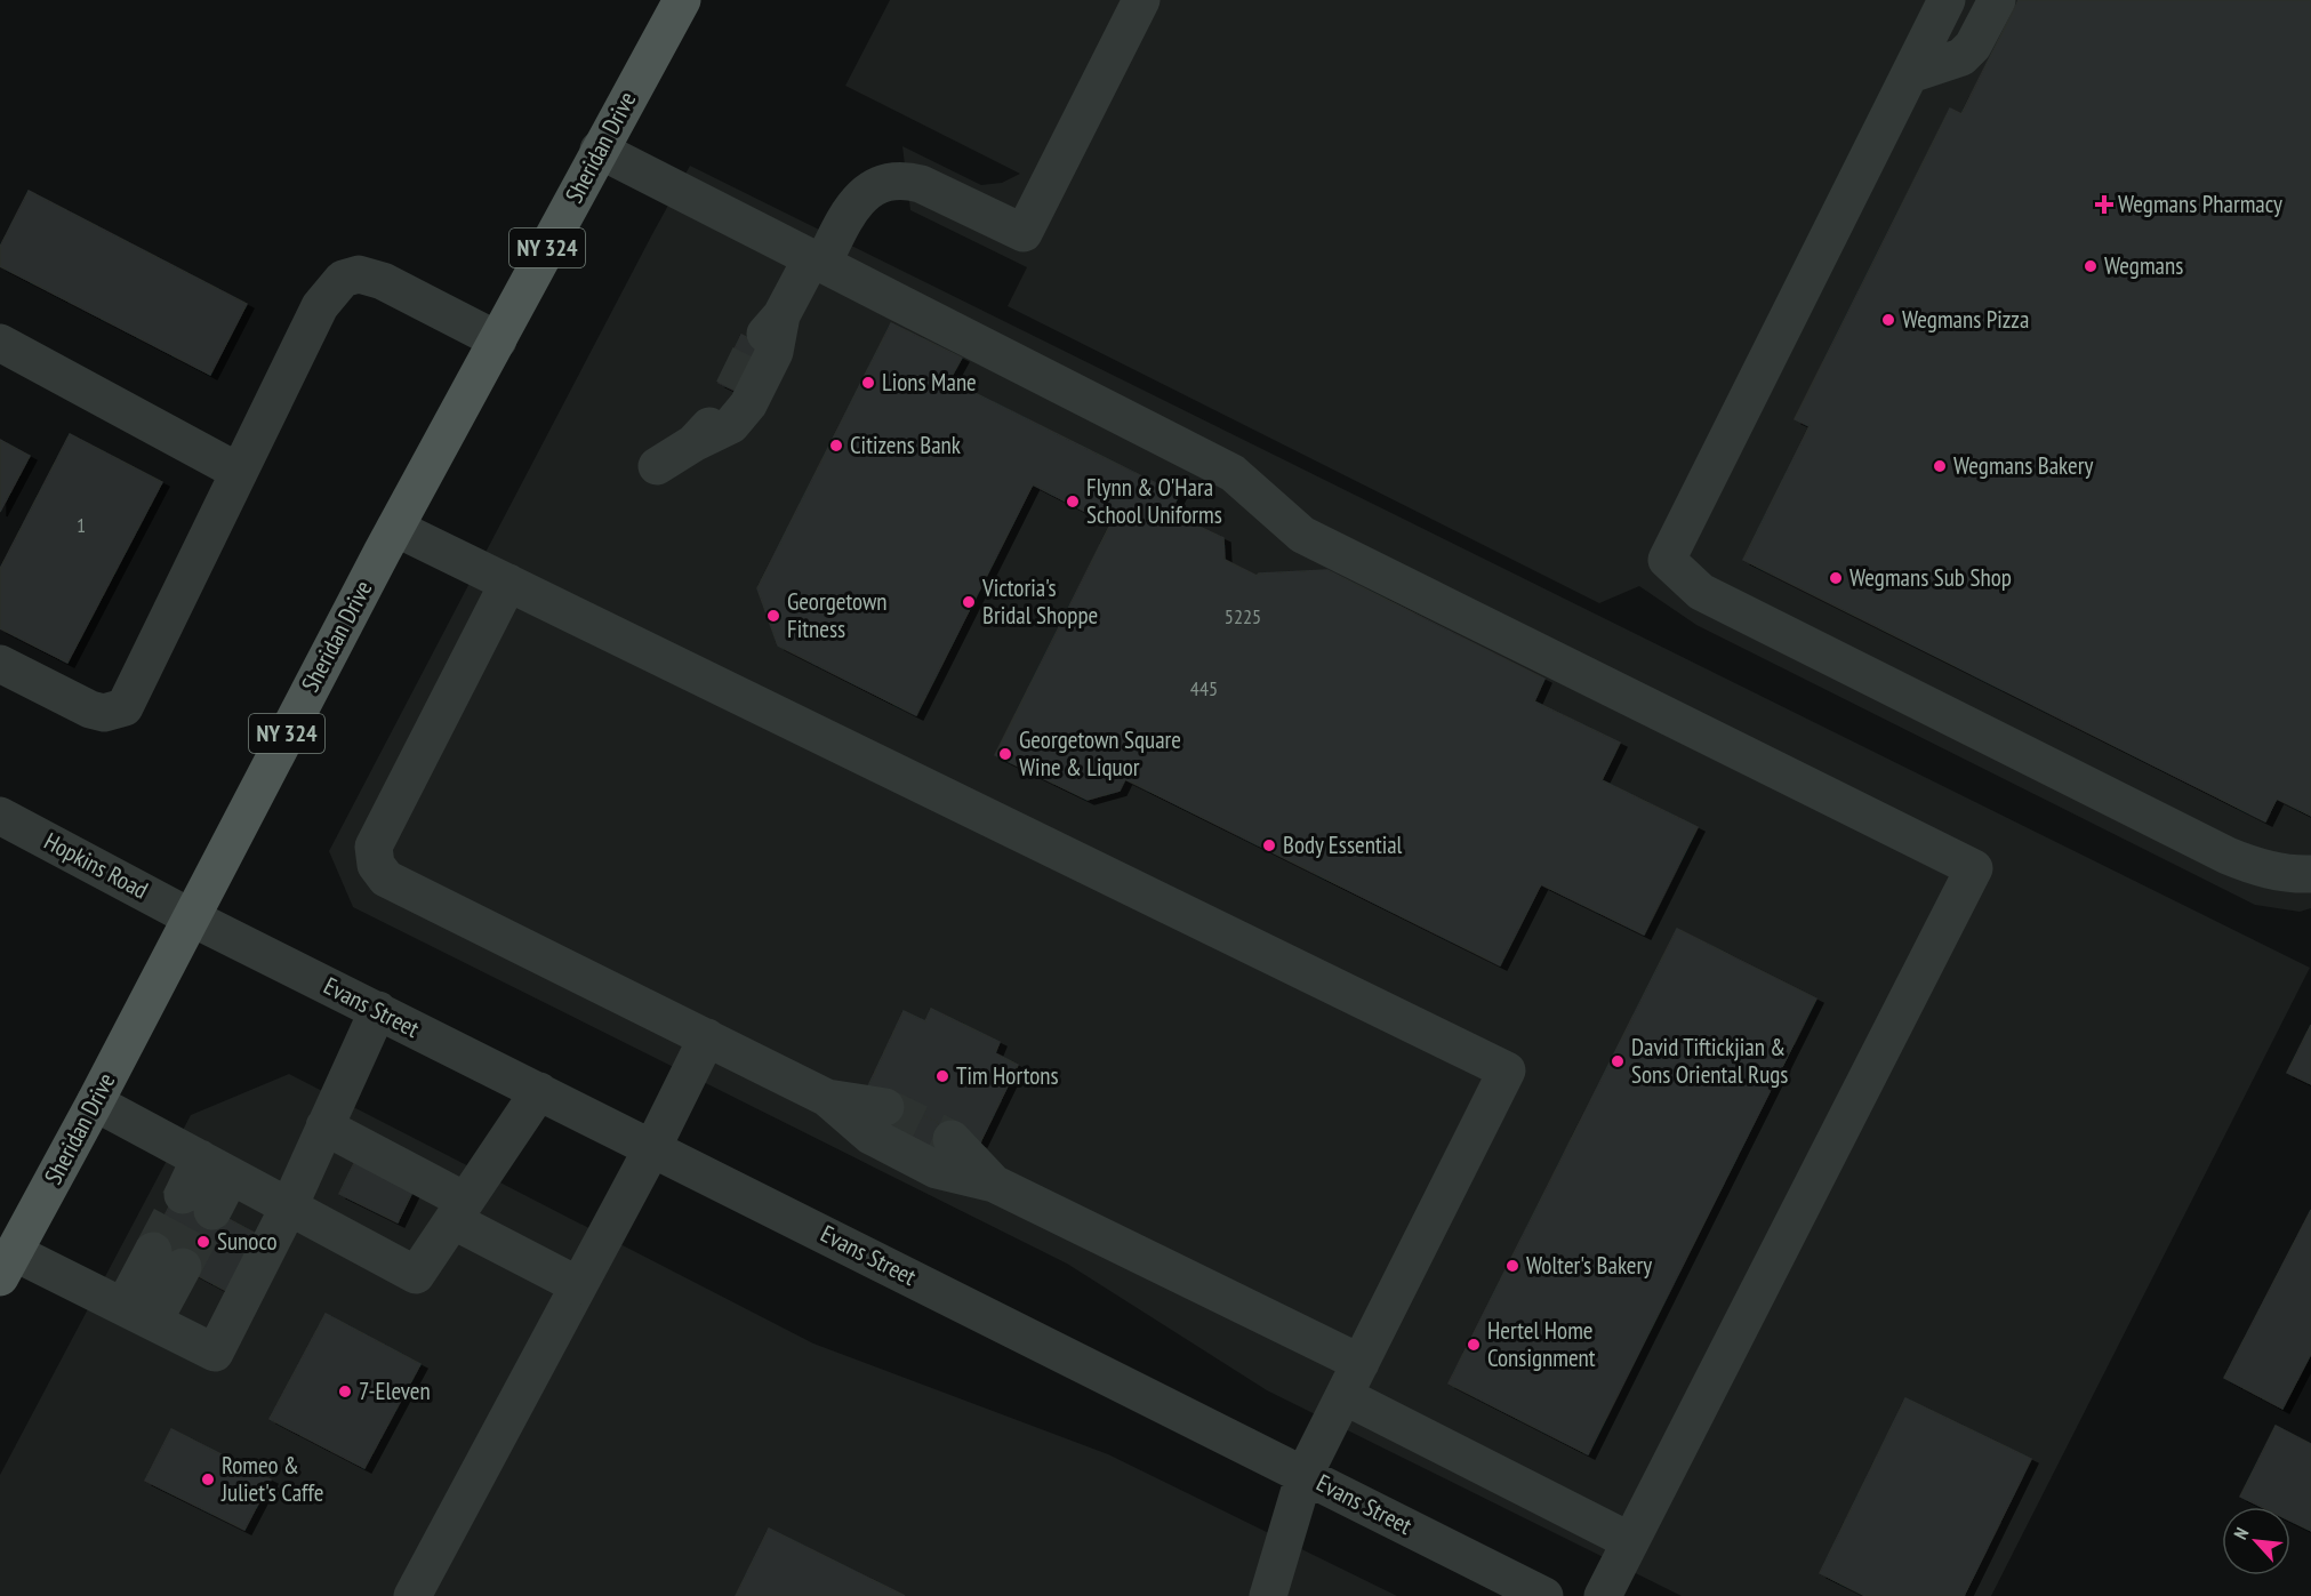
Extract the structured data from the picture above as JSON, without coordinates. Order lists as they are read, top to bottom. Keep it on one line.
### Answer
{"streets":{"main road":["Sheridan Drive","NY 324"],"street":["Hopkins Road","Evans Street"]},"crossings":[["Sheridan Drive","Hopkins Road"],["Sheridan Drive","Evans Street"],["Hopkins Road","Evans Street"]],"places":{"health":["Wegmans Pharmacy"],"other":["Wegmans","Wegmans Pizza","Lions Mane","Citizens Bank","Wegmans Bakery","Flynn & O'Hara School Uniforms","Wegmans Sub Shop","Victoria's Bridal Shoppe","Georgetown Fitness","Georgetown Square Wine & Liquor","Body Essential","David Tiftickjian & Sons Oriental Rugs","Tim Hortons","Sunoco","Wolter's Bakery","Hertel Home Consignment","7-Eleven","Romeo & Juliet's Caffe"]},"house_numbers":["1","5225","445"],"north":"top left"}
